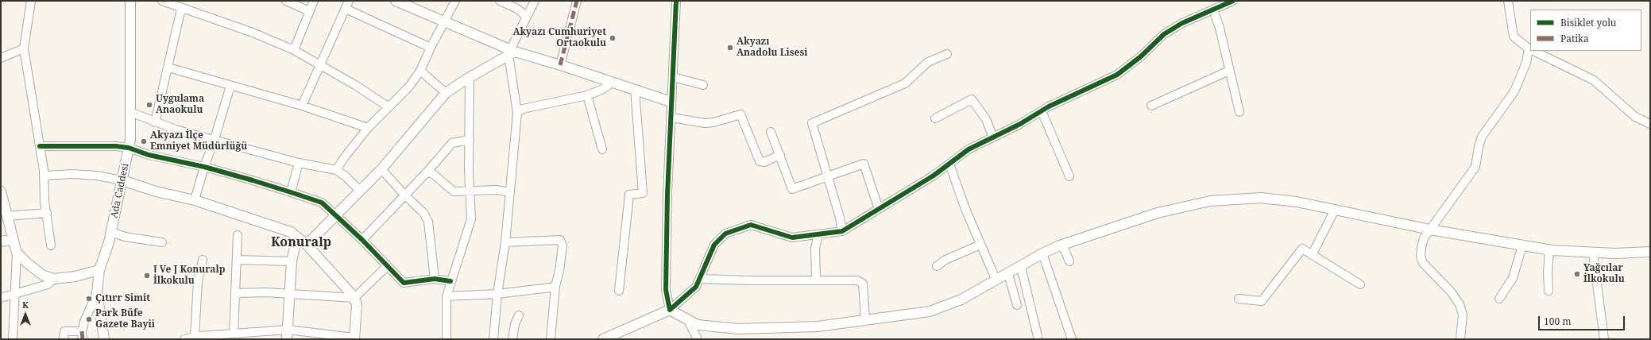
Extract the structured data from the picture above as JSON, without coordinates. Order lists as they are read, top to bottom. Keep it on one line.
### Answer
{"streets":{"main road":["Ada Caddesi"]},"districts":["Konuralp"],"places":["Akyazı Cumhuriyet Ortaokulu","Akyazı Anadolu Lisesi","Uygulama Anaokulu","Akyazı İlçe Emniyet Müdürlüğü","Yağcılar İlkokulu","J Ve J Konuralp İlkokulu","Çıtırr Simit","Park Büfe Gazete Bayii"],"legend":["Bisiklet yolu","Patika"],"scale_bar":"100 m","north":"top"}
